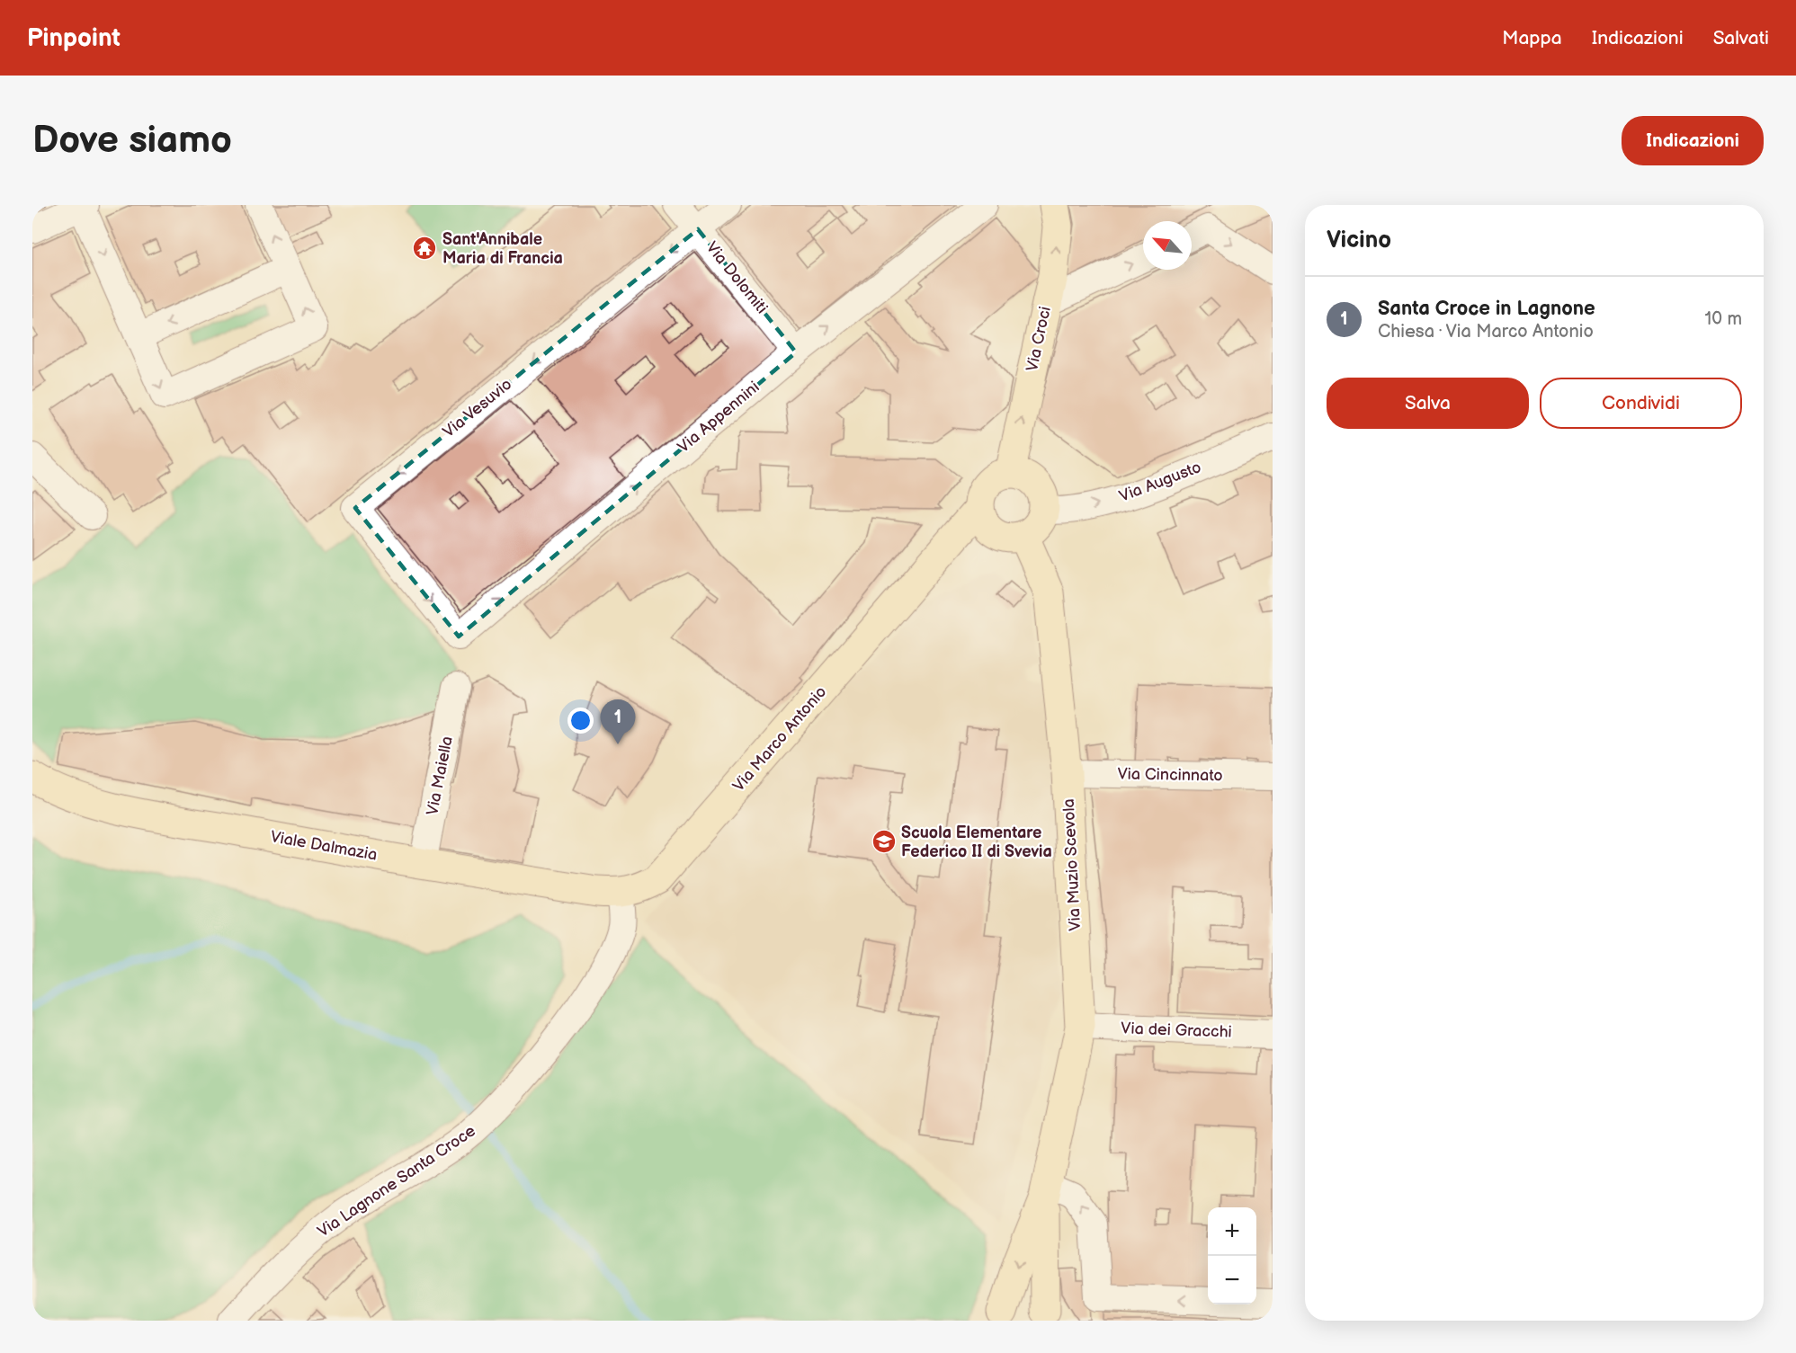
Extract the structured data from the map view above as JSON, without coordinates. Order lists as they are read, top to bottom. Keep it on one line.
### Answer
{"streets":{"main road":["Via Croci","Via Marco Antonio","Viale Dalmazia","Via Muzio Scevola"],"street":["Via Dolomiti","Via Vesuvio","Via Appennini","Via Augusto","Via Cincinnato","Via Maiella","Via dei Gracchi","Via Lagnone Santa Croce"]},"crossings":[["Via Dolomiti","Via Vesuvio"],["Via Dolomiti","Via Appennini"],["Via Croci","Via Augusto"],["Via Croci","Via Marco Antonio"],["Via Croci","Via Muzio Scevola"],["Via Vesuvio","Via Appennini"],["Via Augusto","Via Marco Antonio"],["Via Augusto","Via Muzio Scevola"],["Via Marco Antonio","Viale Dalmazia"],["Via Marco Antonio","Via Muzio Scevola"],["Via Marco Antonio","Via Lagnone Santa Croce"],["Via Cincinnato","Via Muzio Scevola"],["Via Maiella","Viale Dalmazia"],["Viale Dalmazia","Via Lagnone Santa Croce"],["Via Muzio Scevola","Via dei Gracchi"]],"one_way":["Via Croci","Via Appennini"],"places":{"temple":["Sant'Annibale Maria di Francia"],"school or university":["Scuola Elementare Federico II di Svevia"]},"north":"top left","page":{"header":"Pinpoint","nav":["Mappa","Indicazioni","Salvati"],"buttons":["Indicazioni",["Salva","Condividi"]],"title":"Dove siamo","heading":"Vicino","list":[{"mark":"1","name":"Santa Croce in Lagnone","note":"Chiesa · Via Marco Antonio","value":"10 m"}],"pins":"1","map_buttons":["+","−"]}}
